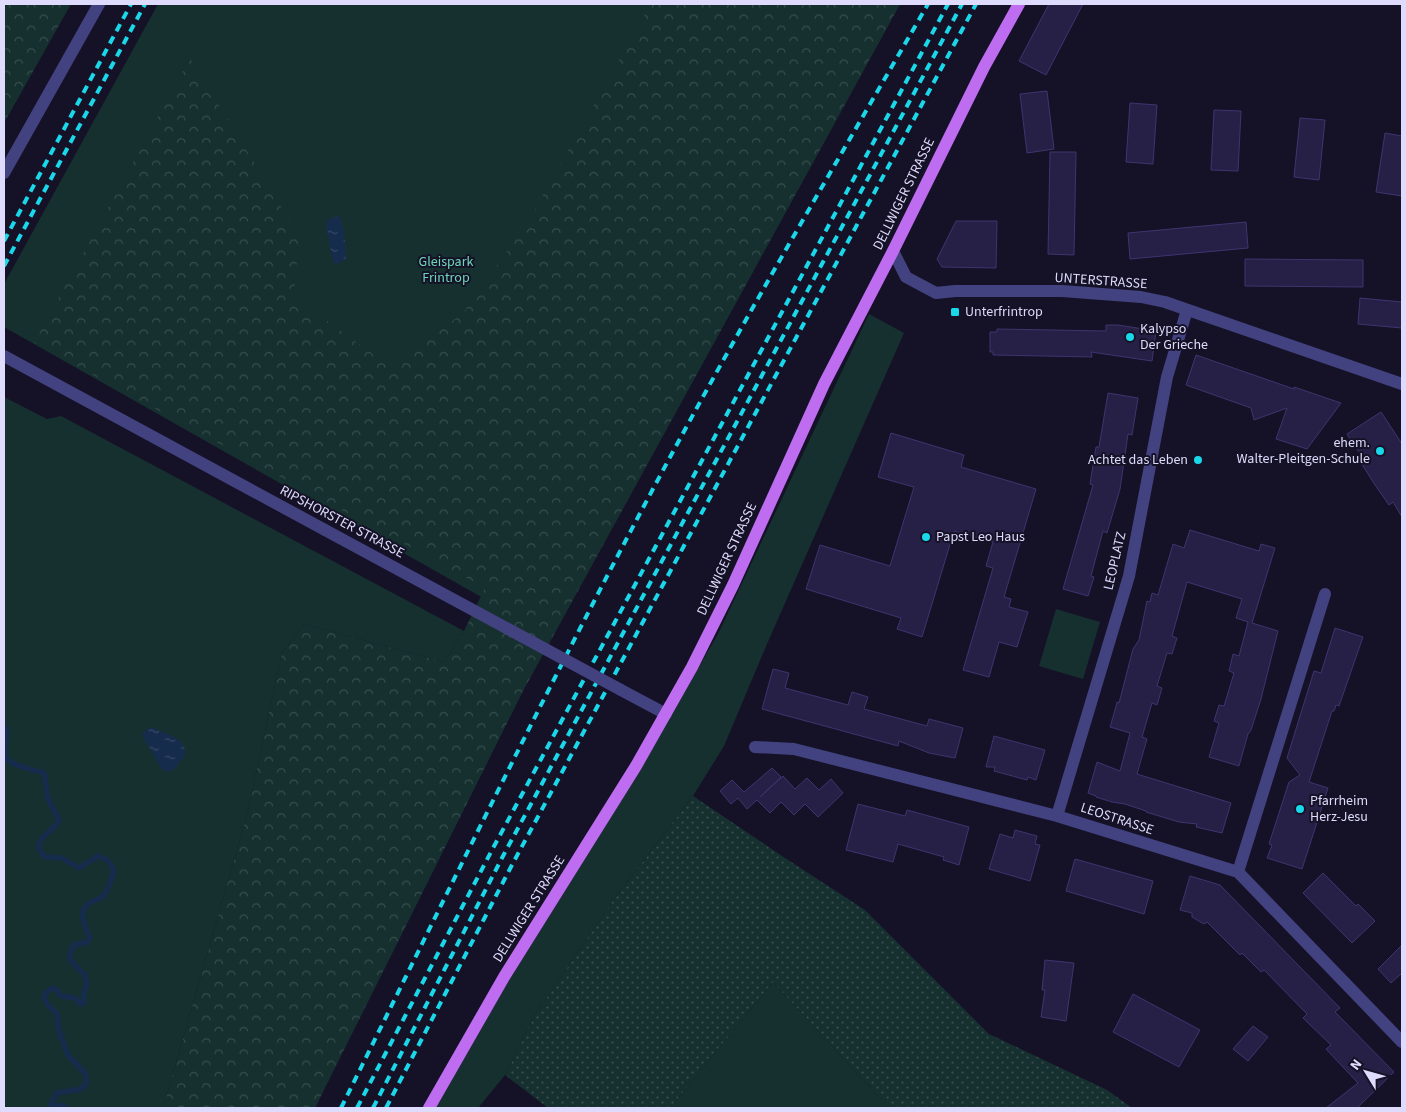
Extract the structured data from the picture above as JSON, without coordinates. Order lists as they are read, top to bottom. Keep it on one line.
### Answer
{"streets":{"main road":["DELLWIGER STRASSE"],"street":["UNTERSTRASSE","RIPSHORSTER STRASSE","LEOPLATZ","LEOSTRASSE"]},"crossings":[["DELLWIGER STRASSE","UNTERSTRASSE"],["DELLWIGER STRASSE","RIPSHORSTER STRASSE"],["UNTERSTRASSE","LEOPLATZ"],["LEOPLATZ","LEOSTRASSE"]],"parks":["Gleispark Frintrop"],"places":{"transit":["Unterfrintrop"],"other":["Kalypso Der Grieche","ehem. Walter-Pleitgen-Schule","Achtet das Leben","Papst Leo Haus","Pfarrheim Herz-Jesu"]},"north":"top left"}
